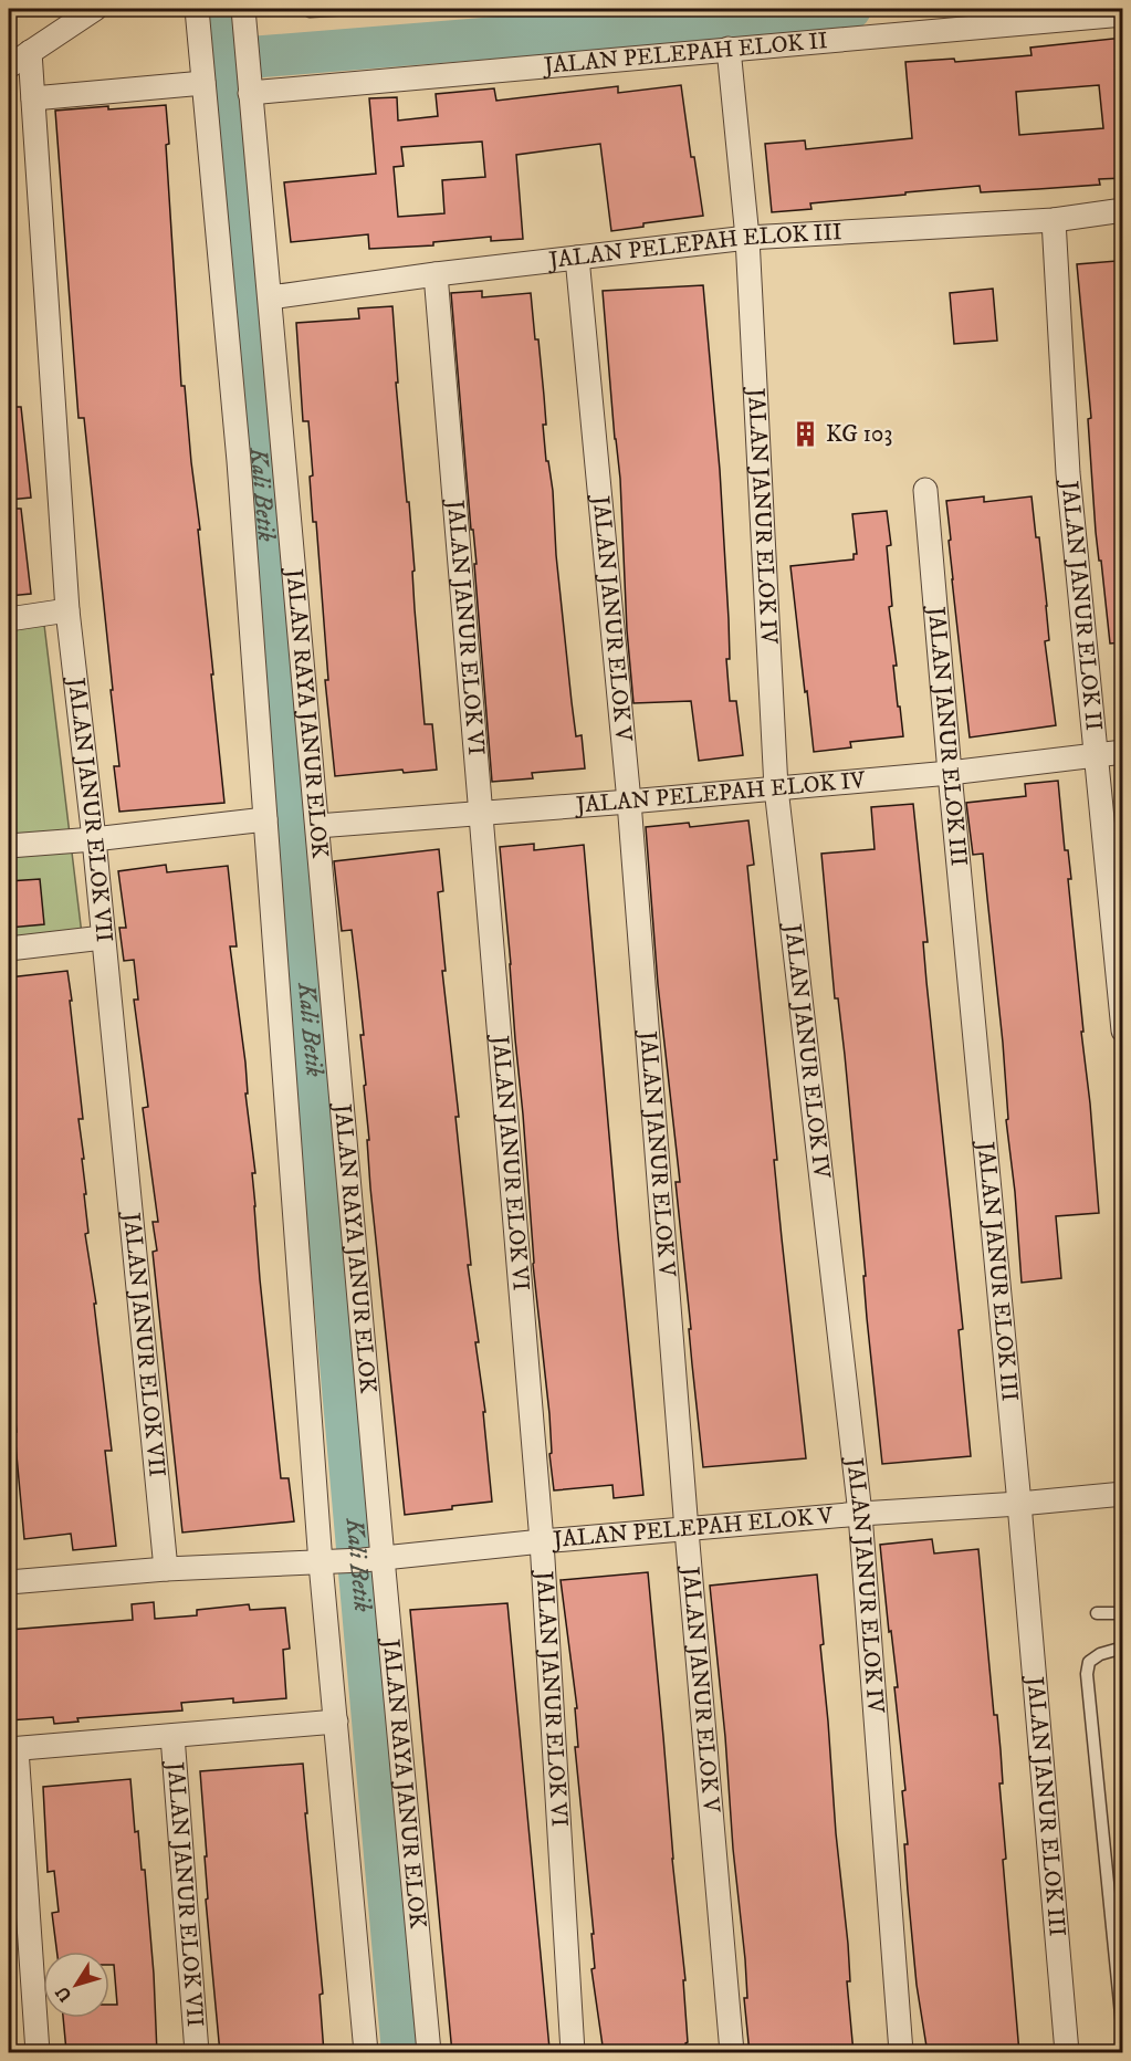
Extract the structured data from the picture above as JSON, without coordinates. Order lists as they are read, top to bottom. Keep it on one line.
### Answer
{"streets":{"street":["JALAN PELEPAH ELOK II","JALAN PELEPAH ELOK III","JALAN JANUR ELOK IV","JALAN JANUR ELOK II","JALAN JANUR ELOK V","JALAN JANUR ELOK VI","JALAN RAYA JANUR ELOK","JALAN JANUR ELOK III","JALAN PELEPAH ELOK IV","JALAN JANUR ELOK VII","JALAN PELEPAH ELOK V"]},"crossings":[["JALAN PELEPAH ELOK II","JALAN JANUR ELOK IV"],["JALAN PELEPAH ELOK II","JALAN RAYA JANUR ELOK"],["JALAN PELEPAH ELOK III","JALAN JANUR ELOK IV"],["JALAN PELEPAH ELOK III","JALAN JANUR ELOK II"],["JALAN PELEPAH ELOK III","JALAN JANUR ELOK V"],["JALAN PELEPAH ELOK III","JALAN JANUR ELOK VI"],["JALAN PELEPAH ELOK III","JALAN RAYA JANUR ELOK"],["JALAN JANUR ELOK IV","JALAN PELEPAH ELOK IV"],["JALAN JANUR ELOK IV","JALAN PELEPAH ELOK V"],["JALAN JANUR ELOK II","JALAN PELEPAH ELOK IV"],["JALAN JANUR ELOK V","JALAN PELEPAH ELOK IV"],["JALAN JANUR ELOK V","JALAN PELEPAH ELOK V"],["JALAN JANUR ELOK VI","JALAN PELEPAH ELOK IV"],["JALAN JANUR ELOK VI","JALAN PELEPAH ELOK V"],["JALAN RAYA JANUR ELOK","JALAN PELEPAH ELOK IV"],["JALAN RAYA JANUR ELOK","JALAN PELEPAH ELOK V"],["JALAN JANUR ELOK III","JALAN PELEPAH ELOK IV"],["JALAN JANUR ELOK III","JALAN PELEPAH ELOK V"],["JALAN JANUR ELOK VII","JALAN PELEPAH ELOK V"]],"water":["Kali Betik"],"places":{"building":["KG 103"]},"north":"bottom left"}
